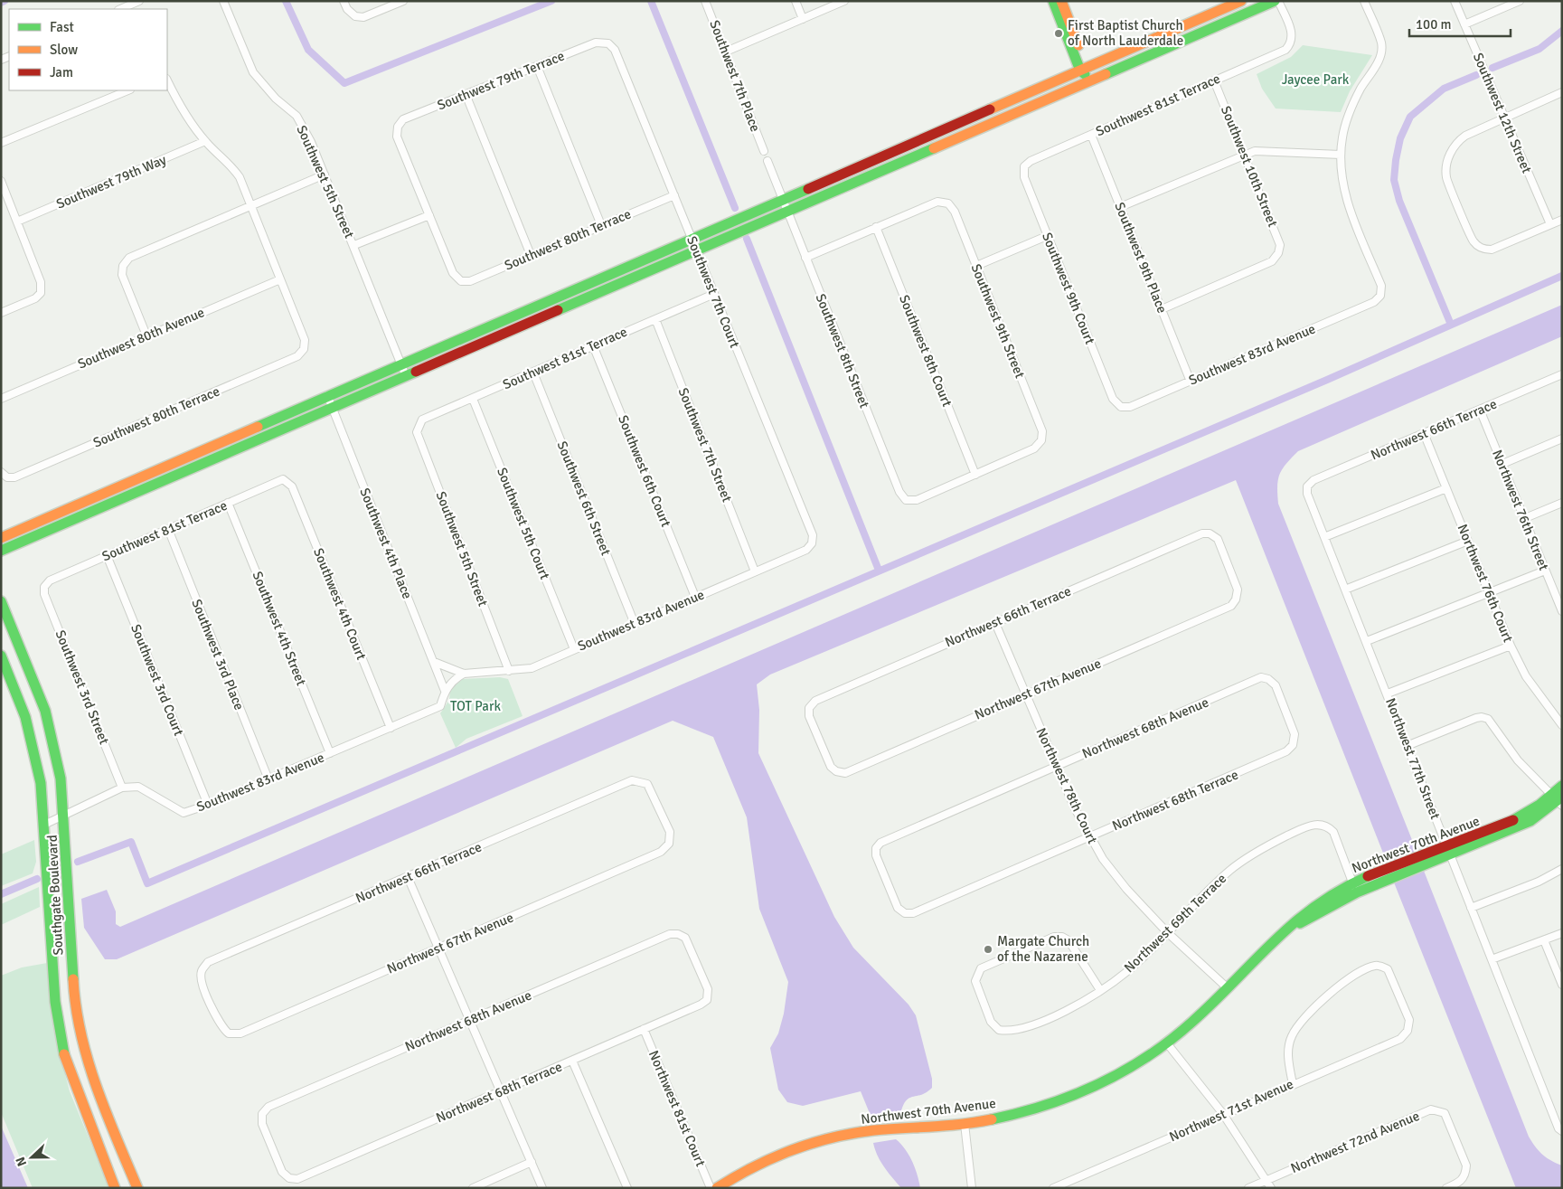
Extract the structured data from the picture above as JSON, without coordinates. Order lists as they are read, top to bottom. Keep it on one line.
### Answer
{"streets":{"street":["Southwest 7th Place","Southwest 79th Terrace","Southwest 81st Terrace","Southwest 12th Street","Southwest 10th Street","Southwest 79th Way","Southwest 5th Street","Southwest 80th Terrace","Southwest 9th Place","Southwest 9th Court","Southwest 7th Court","Southwest 9th Street","Southwest 80th Avenue","Southwest 8th Street","Southwest 8th Court","Southwest 83rd Avenue","Northwest 66th Terrace","Southwest 7th Street","Southwest 6th Court","Southwest 6th Street","Northwest 76th Street","Southwest 5th Court","Southwest 4th Place","Northwest 76th Court","Southwest 4th Court","Southwest 4th Street","Southwest 3rd Place","Southwest 3rd Court","Southwest 3rd Street","Northwest 67th Avenue","Northwest 68th Avenue","Northwest 77th Street","Northwest 78th Court","Northwest 68th Terrace","Northwest 70th Avenue","Southgate Boulevard","Northwest 69th Terrace","Northwest 81st Court","Northwest 71st Avenue","Northwest 72nd Avenue"]},"crossings":[["Southwest 79th Terrace","Southwest 80th Terrace"],["Southwest 79th Terrace","Southwest 7th Court"],["Southwest 81st Terrace","Southwest 10th Street"],["Southwest 81st Terrace","Southwest 5th Street"],["Southwest 81st Terrace","Southwest 9th Place"],["Southwest 81st Terrace","Southwest 9th Court"],["Southwest 81st Terrace","Southwest 7th Court"],["Southwest 81st Terrace","Southwest 7th Street"],["Southwest 81st Terrace","Southwest 6th Court"],["Southwest 81st Terrace","Southwest 6th Street"],["Southwest 81st Terrace","Southwest 5th Court"],["Southwest 81st Terrace","Southwest 4th Court"],["Southwest 81st Terrace","Southwest 4th Street"],["Southwest 81st Terrace","Southwest 3rd Place"],["Southwest 81st Terrace","Southwest 3rd Court"],["Southwest 81st Terrace","Southwest 3rd Street"],["Southwest 10th Street","Southwest 9th Place"],["Southwest 5th Street","Southwest 83rd Avenue"],["Southwest 80th Terrace","Southwest 7th Court"],["Southwest 80th Terrace","Southwest 80th Avenue"],["Southwest 9th Place","Southwest 83rd Avenue"],["Southwest 9th Court","Southwest 83rd Avenue"],["Southwest 7th Court","Southwest 83rd Avenue"],["Southwest 9th Street","Southwest 8th Street"],["Southwest 9th Street","Southwest 8th Court"],["Southwest 8th Street","Southwest 8th Court"],["Southwest 83rd Avenue","Southwest 7th Street"],["Southwest 83rd Avenue","Southwest 6th Court"],["Southwest 83rd Avenue","Southwest 6th Street"],["Southwest 83rd Avenue","Southwest 5th Court"],["Southwest 83rd Avenue","Southwest 4th Place"],["Southwest 83rd Avenue","Southwest 4th Court"],["Southwest 83rd Avenue","Southwest 4th Street"],["Southwest 83rd Avenue","Southwest 3rd Place"],["Southwest 83rd Avenue","Southwest 3rd Court"],["Southwest 83rd Avenue","Southwest 3rd Street"],["Northwest 66th Terrace","Northwest 76th Street"],["Northwest 66th Terrace","Northwest 76th Court"],["Northwest 66th Terrace","Northwest 67th Avenue"],["Northwest 66th Terrace","Northwest 77th Street"],["Northwest 66th Terrace","Northwest 78th Court"],["Northwest 67th Avenue","Northwest 78th Court"],["Northwest 68th Avenue","Northwest 78th Court"],["Northwest 68th Avenue","Northwest 68th Terrace"],["Northwest 77th Street","Northwest 70th Avenue"],["Northwest 78th Court","Northwest 68th Terrace"],["Northwest 78th Court","Northwest 70th Avenue"],["Northwest 78th Court","Northwest 69th Terrace"],["Northwest 68th Terrace","Northwest 81st Court"],["Northwest 70th Avenue","Northwest 69th Terrace"]],"parks":["Jaycee Park","TOT Park"],"places":["First Baptist Church of North Lauderdale","Margate Church of the Nazarene"],"legend":["Fast","Slow","Jam"],"scale_bar":"100 m","north":"left"}
